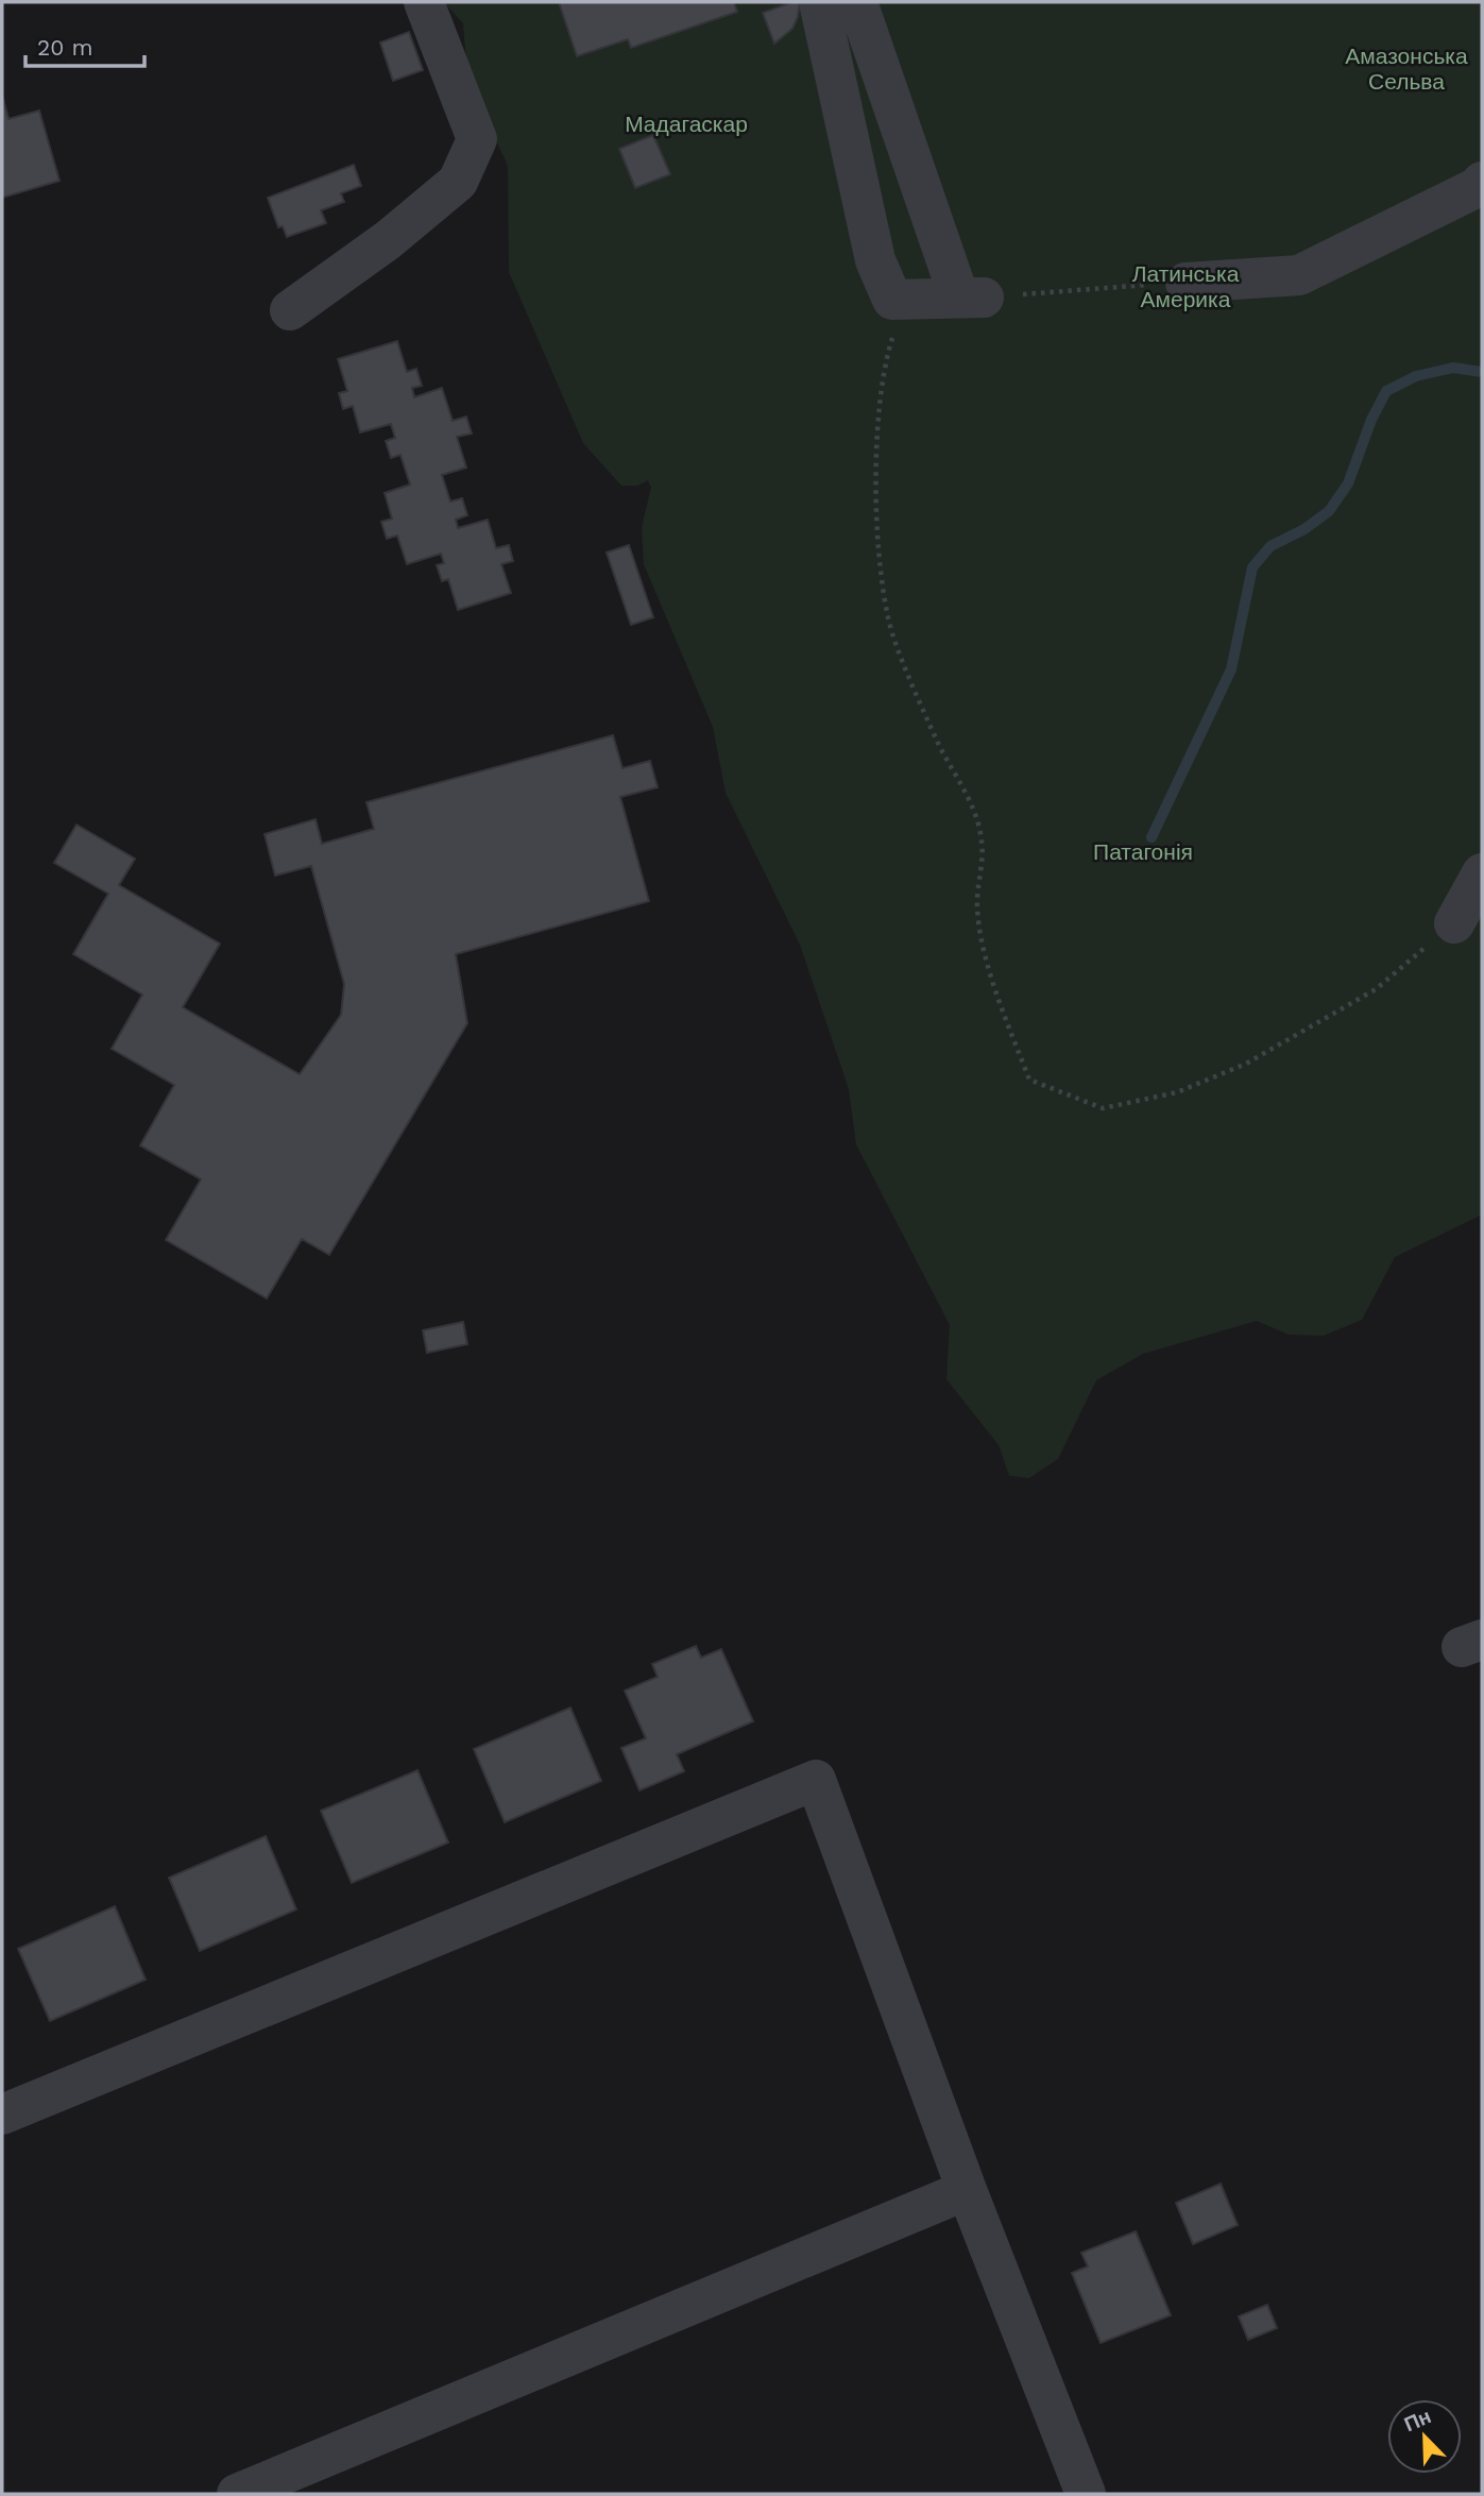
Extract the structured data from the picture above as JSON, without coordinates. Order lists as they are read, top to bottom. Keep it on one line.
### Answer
{"parks":["Амазонська Сельва","Мадагаскар","Латинська Америка","Патагонія"],"scale_bar":"20 m","north":"top left"}
